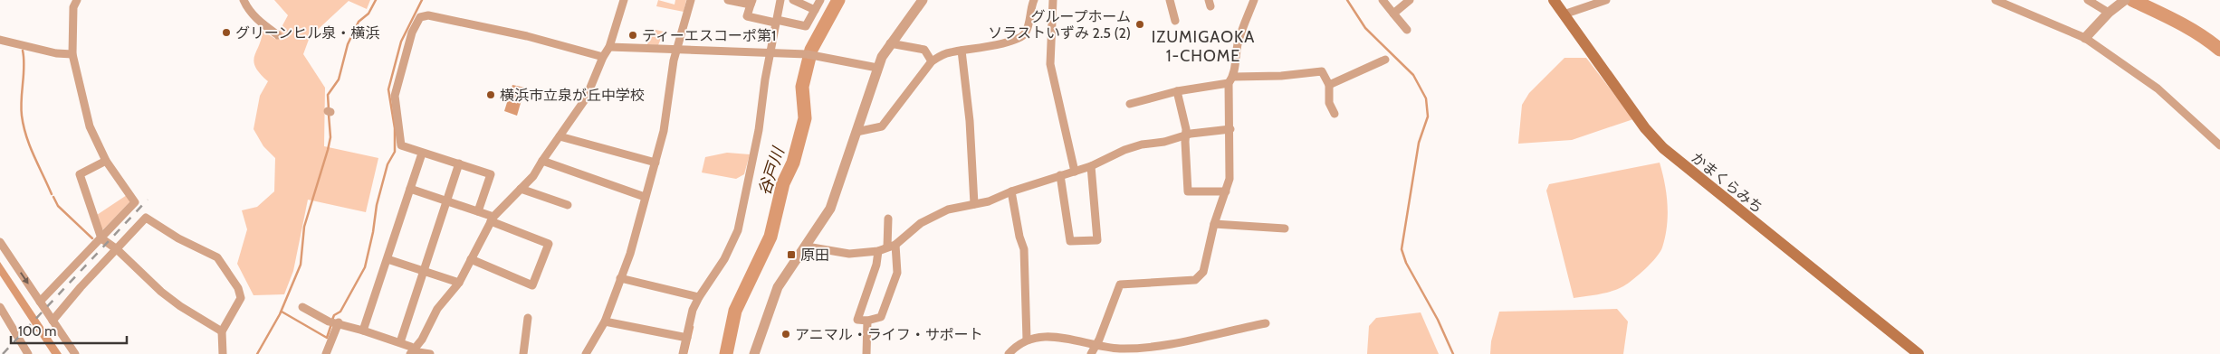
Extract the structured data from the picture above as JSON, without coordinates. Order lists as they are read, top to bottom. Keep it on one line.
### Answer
{"streets":{"main road":["かまくらみち"]},"districts":["IZUMIGAOKA 1-CHOME"],"water":["谷戸川"],"places":{"other":["グループホーム ソラストいずみ 2.5 (2)","グリーンヒル泉・横浜","ティーエスコーポ第1","横浜市立泉が丘中学校","アニマル・ライフ・サポート"],"transit":["原田"]},"scale_bar":"100 m"}
